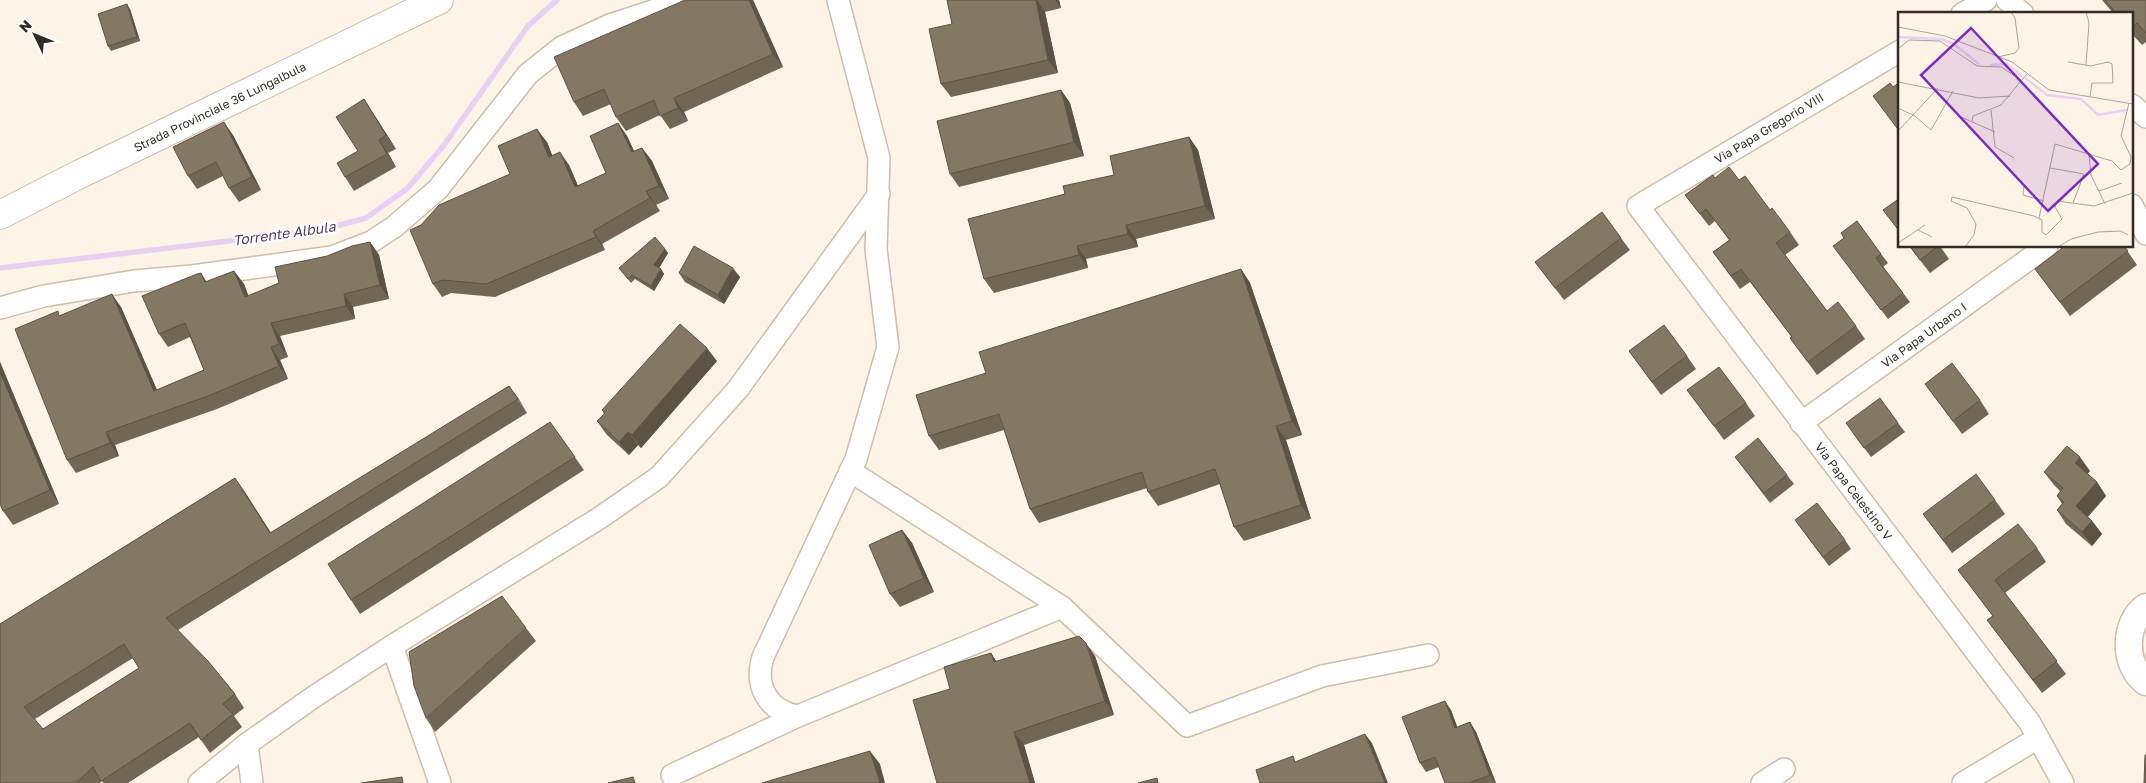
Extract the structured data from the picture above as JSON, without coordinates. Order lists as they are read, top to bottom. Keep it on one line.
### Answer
{"streets":{"main road":["Strada Provinciale 36 Lungalbula"],"street":["Via Papa Gregorio VIII","Via Papa Urbano I","Via Papa Celestino V"]},"crossings":[["Via Papa Gregorio VIII","Via Papa Celestino V"],["Via Papa Urbano I","Via Papa Celestino V"]],"water":["Torrente Albula"],"north":"top left"}
